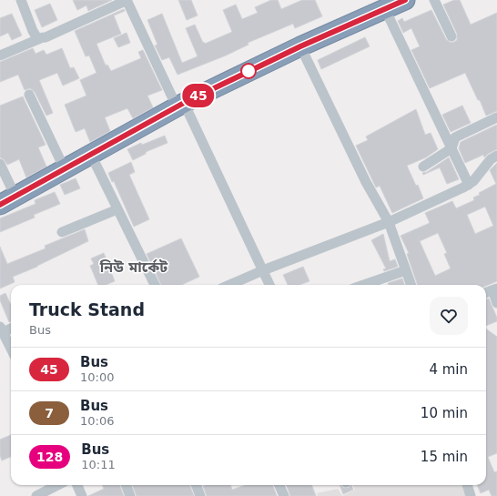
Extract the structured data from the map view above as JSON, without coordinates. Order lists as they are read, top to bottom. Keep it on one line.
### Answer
{"districts":["নিউ মার্কেট"],"lines":["bus line 45"],"page":{"on_map":"45","heading":["Truck Stand","Bus"],"list":[{"mark":"45","name":"Bus","note":"10:00","value":"4 min"},{"mark":"7","name":"Bus","note":"10:06","value":"10 min"},{"mark":"128","name":"Bus","note":"10:11","value":"15 min"}]}}
